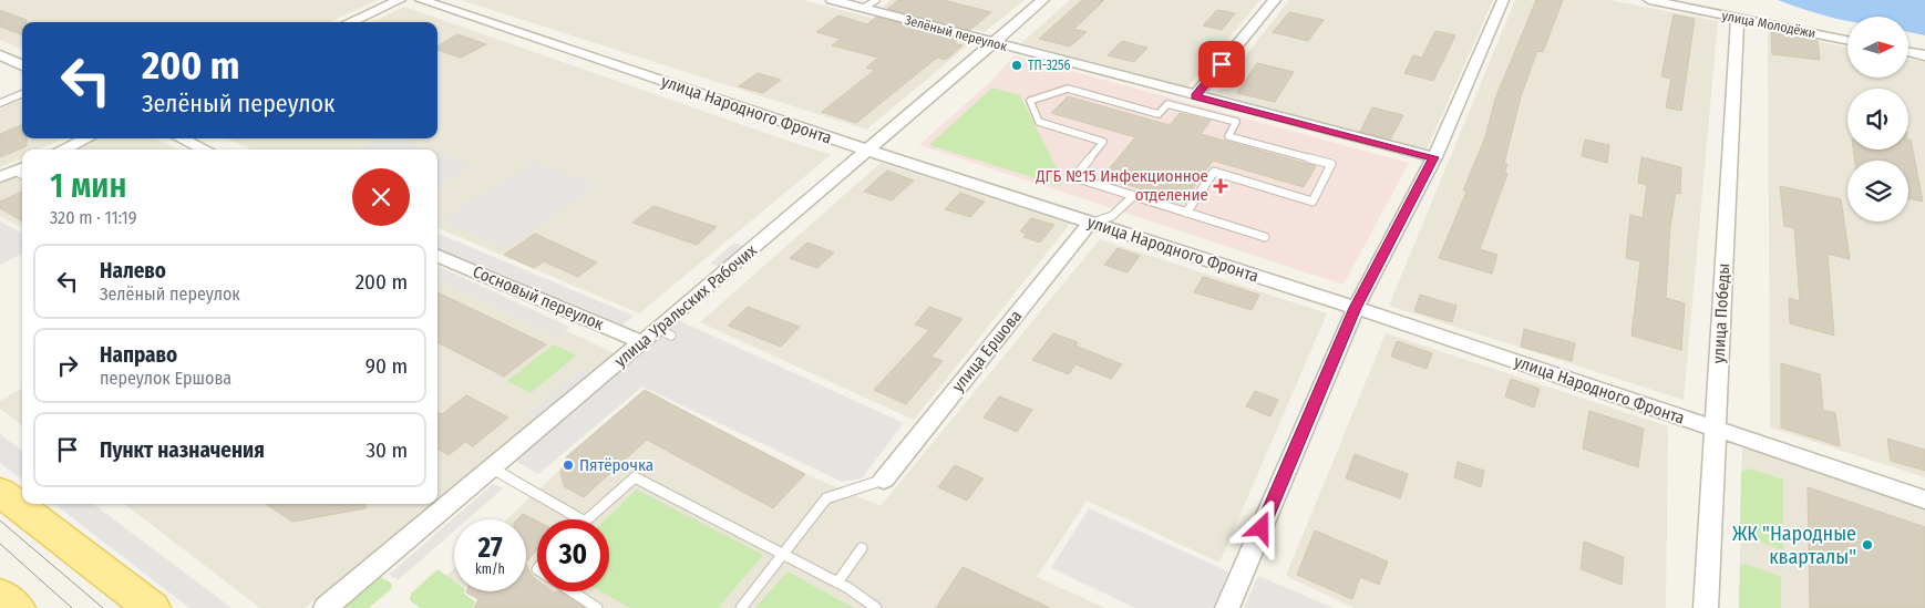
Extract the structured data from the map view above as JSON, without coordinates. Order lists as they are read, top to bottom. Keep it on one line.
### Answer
{"streets":{"street":["улица Молодёжи","Зелёный переулок","улица Народного Фронта","Сосновый переулок","улица Уральских Рабочих","улица Победы","улица Ершова"]},"crossings":[["улица Молодёжи","улица Победы"],["Зелёный переулок","улица Уральских Рабочих"],["улица Народного Фронта","улица Уральских Рабочих"],["улица Народного Фронта","улица Победы"],["улица Народного Фронта","улица Ершова"],["Сосновый переулок","улица Уральских Рабочих"]],"places":{"other":["ТП-3256","Пятёрочка","ЖК \"Народные кварталы\""],"health":["ДГБ №15 Инфекционное отделение"]},"north":"right","page":{"turn":["200 m","Зелёный переулок"],"heading":["1 мин","320 m · 11:19"],"list":[{"name":"Налево","note":"Зелёный переулок","value":"200 m"},{"name":"Направо","note":"переулок Ершова","value":"90 m"},{"name":"Пункт назначения","value":"30 m"}],"speed":"27 km/h","limit":"30"}}
